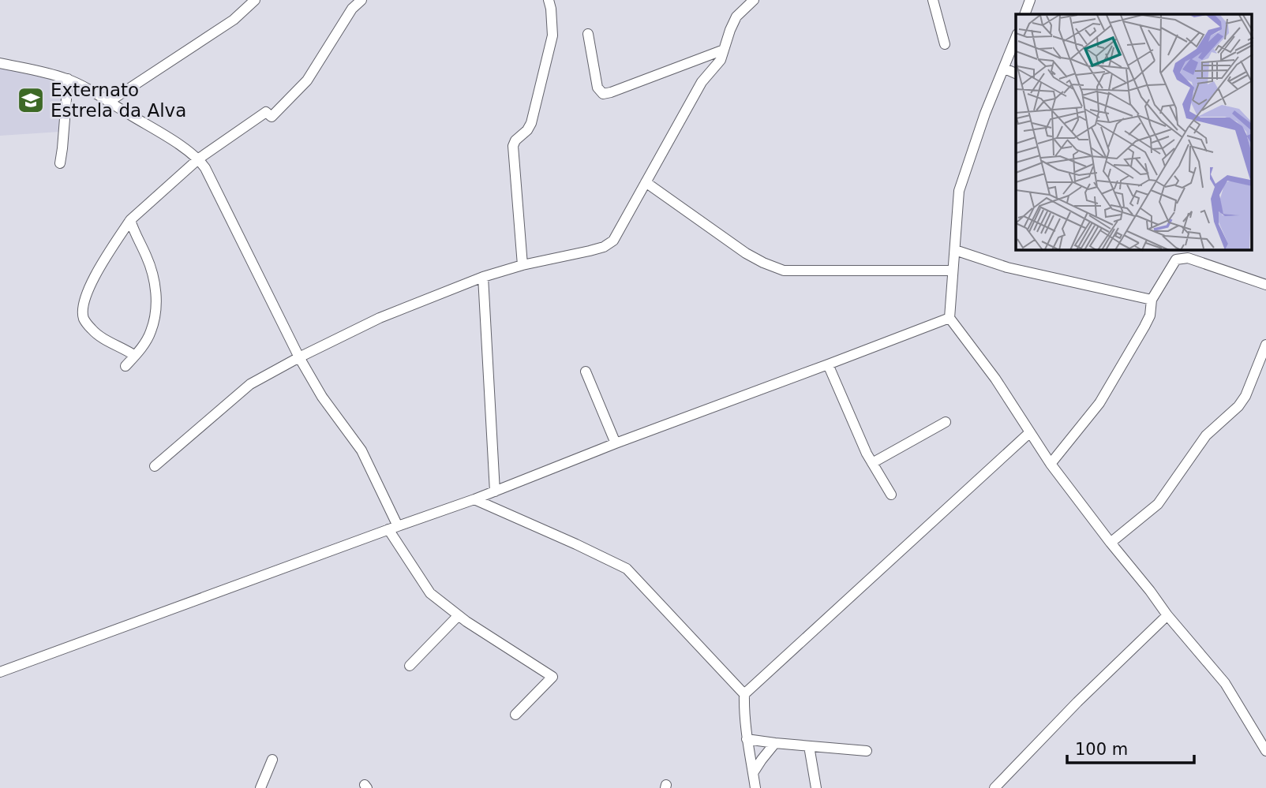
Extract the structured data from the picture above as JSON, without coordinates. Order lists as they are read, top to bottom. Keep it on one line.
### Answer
{"places":{"school or university":["Externato Estrela da Alva"]},"scale_bar":"100 m"}
